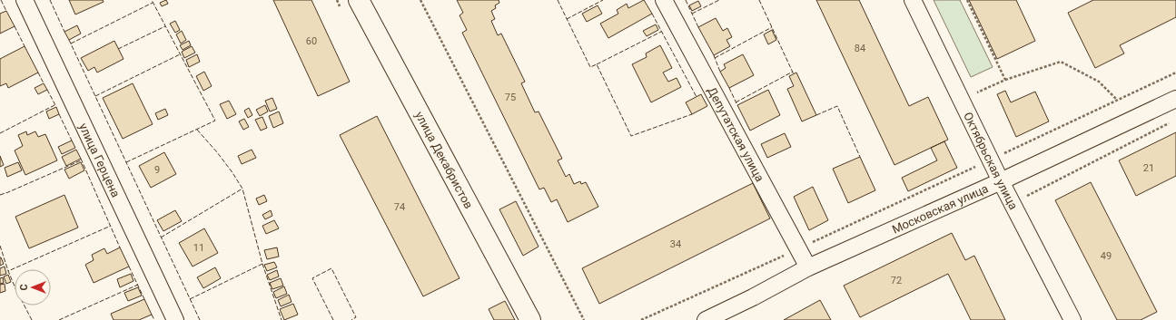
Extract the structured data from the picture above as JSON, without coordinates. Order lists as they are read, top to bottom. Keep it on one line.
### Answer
{"streets":{"street":["Депутатская улица","улица Герцена","улица Декабристов","Октябрьская улица","Московская улица"]},"crossings":[["Депутатская улица","Московская улица"],["Октябрьская улица","Московская улица"]],"house_numbers":["60","84","75","21","9","74","34","11","49","72"],"north":"left"}
